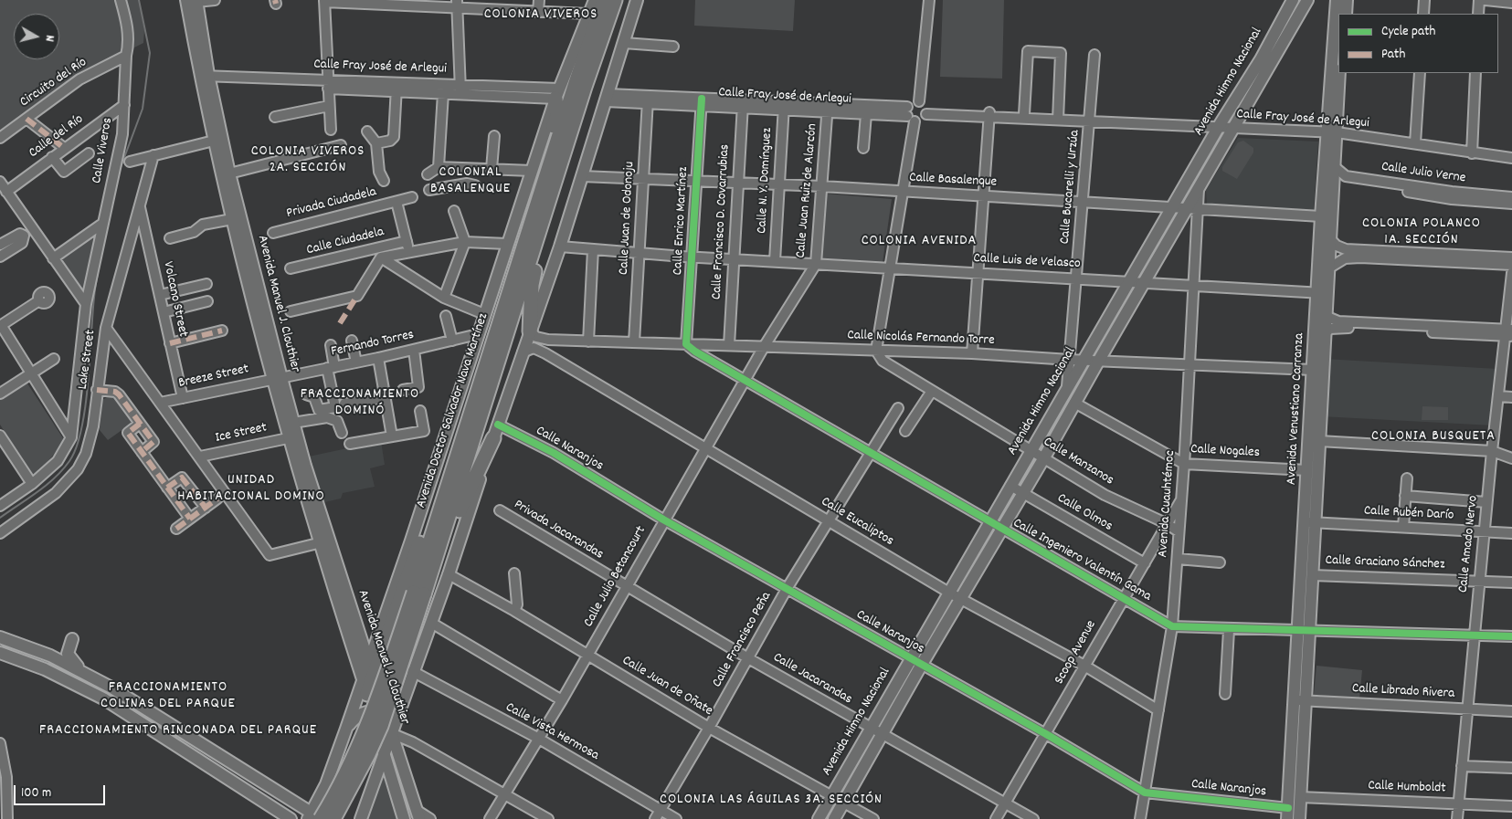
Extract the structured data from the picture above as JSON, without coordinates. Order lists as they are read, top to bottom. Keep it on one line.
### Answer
{"streets":{"highway":["Avenida Doctor Salvador Nava Martínez"],"main road":["Avenida Himno Nacional","Avenida Manuel J. Clouthier","Avenida Venustiano Carranza"],"street":["Calle Fray José de Arlegui","Circuito del Río","Calle del Río","Calle Viveros","Calle Julio Verne","Calle N. Y. Domínguez","Calle Basalenque","Calle Bucarelli y Urzúa","Calle Juan Ruiz de Alarcón","Privada Ciudadela","Calle Juan de Odonoju","Calle Enrico Martínez","Calle Francisco D. Covarrubias","Calle Ciudadela","Calle Luis de Velasco","Volcano Street","Calle Nicolás Fernando Torre","Fernando Torres","Lake Street","Breeze Street","Ice Street","Calle Naranjos","Calle Nogales","Calle Manzanos","Avenida Cuauhtémoc","Calle Olmos","Calle Rubén Darío","Calle Eucaliptos","Privada Jacarandas","Calle Amado Nervo","Calle Ingeniero Valentín Gama","Calle Graciano Sánchez","Calle Julio Betancourt","Calle Francisco Peña","Scoop Avenue","Calle Jacarandas","Calle Juan de Oñate","Calle Librado Rivera","Calle Vista Hermosa","Calle Humboldt"]},"crossings":[["Calle Fray José de Arlegui","Avenida Himno Nacional"],["Calle Fray José de Arlegui","Calle N. Y. Domínguez"],["Calle Fray José de Arlegui","Calle Bucarelli y Urzúa"],["Calle Fray José de Arlegui","Calle Juan Ruiz de Alarcón"],["Calle Fray José de Arlegui","Calle Juan de Odonoju"],["Calle Fray José de Arlegui","Calle Enrico Martínez"],["Calle Fray José de Arlegui","Calle Francisco D. Covarrubias"],["Calle Fray José de Arlegui","Avenida Manuel J. Clouthier"],["Calle Fray José de Arlegui","Avenida Venustiano Carranza"],["Calle Fray José de Arlegui","Avenida Doctor Salvador Nava Martínez"],["Avenida Himno Nacional","Calle Basalenque"],["Avenida Himno Nacional","Calle Bucarelli y Urzúa"],["Avenida Himno Nacional","Calle Luis de Velasco"],["Avenida Himno Nacional","Calle Nicolás Fernando Torre"],["Avenida Himno Nacional","Calle Naranjos"],["Avenida Himno Nacional","Calle Nogales"],["Avenida Himno Nacional","Calle Manzanos"],["Avenida Himno Nacional","Avenida Cuauhtémoc"],["Avenida Himno Nacional","Calle Olmos"],["Avenida Himno Nacional","Calle Eucaliptos"],["Avenida Himno Nacional","Calle Ingeniero Valentín Gama"],["Avenida Himno Nacional","Calle Jacarandas"],["Avenida Himno Nacional","Calle Juan de Oñate"],["Circuito del Río","Calle Viveros"],["Calle del Río","Calle Viveros"],["Calle Julio Verne","Avenida Venustiano Carranza"],["Calle N. Y. Domínguez","Calle Basalenque"],["Calle N. Y. Domínguez","Calle Luis de Velasco"],["Calle Basalenque","Calle Bucarelli y Urzúa"],["Calle Basalenque","Calle Juan Ruiz de Alarcón"],["Calle Basalenque","Calle Juan de Odonoju"],["Calle Basalenque","Calle Enrico Martínez"],["Calle Basalenque","Calle Francisco D. Covarrubias"],["Calle Basalenque","Avenida Venustiano Carranza"],["Calle Basalenque","Avenida Cuauhtémoc"],["Calle Bucarelli y Urzúa","Calle Luis de Velasco"],["Calle Bucarelli y Urzúa","Calle Nicolás Fernando Torre"],["Calle Juan Ruiz de Alarcón","Calle Luis de Velasco"],["Calle Juan Ruiz de Alarcón","Calle Nicolás Fernando Torre"],["Calle Juan Ruiz de Alarcón","Calle Julio Betancourt"],["Calle Juan de Odonoju","Calle Luis de Velasco"],["Calle Juan de Odonoju","Calle Nicolás Fernando Torre"],["Calle Enrico Martínez","Calle Luis de Velasco"],["Calle Enrico Martínez","Calle Nicolás Fernando Torre"],["Calle Enrico Martínez","Calle Ingeniero Valentín Gama"],["Calle Francisco D. Covarrubias","Calle Luis de Velasco"],["Calle Francisco D. Covarrubias","Calle Nicolás Fernando Torre"],["Calle Luis de Velasco","Avenida Venustiano Carranza"],["Calle Luis de Velasco","Avenida Cuauhtémoc"],["Volcano Street","Lake Street"],["Volcano Street","Breeze Street"],["Avenida Manuel J. Clouthier","Fernando Torres"],["Avenida Manuel J. Clouthier","Breeze Street"],["Avenida Manuel J. Clouthier","Avenida Doctor Salvador Nava Martínez"],["Avenida Manuel J. Clouthier","Ice Street"],["Calle Nicolás Fernando Torre","Avenida Venustiano Carranza"],["Calle Nicolás Fernando Torre","Calle Manzanos"],["Calle Nicolás Fernando Torre","Avenida Cuauhtémoc"],["Calle Nicolás Fernando Torre","Calle Ingeniero Valentín Gama"],["Calle Nicolás Fernando Torre","Calle Julio Betancourt"],["Fernando Torres","Breeze Street"],["Fernando Torres","Avenida Doctor Salvador Nava Martínez"],["Avenida Venustiano Carranza","Calle Naranjos"],["Avenida Venustiano Carranza","Calle Nogales"],["Avenida Venustiano Carranza","Calle Rubén Darío"],["Avenida Venustiano Carranza","Calle Ingeniero Valentín Gama"],["Avenida Venustiano Carranza","Calle Graciano Sánchez"],["Avenida Venustiano Carranza","Calle Librado Rivera"],["Avenida Venustiano Carranza","Calle Humboldt"],["Calle Naranjos","Avenida Cuauhtémoc"],["Calle Naranjos","Calle Julio Betancourt"],["Calle Naranjos","Calle Francisco Peña"],["Calle Naranjos","Scoop Avenue"],["Calle Nogales","Avenida Cuauhtémoc"],["Calle Manzanos","Avenida Cuauhtémoc"],["Calle Manzanos","Scoop Avenue"],["Avenida Cuauhtémoc","Calle Eucaliptos"],["Avenida Cuauhtémoc","Calle Ingeniero Valentín Gama"],["Avenida Cuauhtémoc","Scoop Avenue"],["Calle Olmos","Scoop Avenue"],["Calle Rubén Darío","Calle Amado Nervo"],["Calle Eucaliptos","Calle Julio Betancourt"],["Calle Eucaliptos","Calle Francisco Peña"],["Calle Eucaliptos","Scoop Avenue"],["Privada Jacarandas","Calle Julio Betancourt"],["Privada Jacarandas","Calle Jacarandas"],["Calle Amado Nervo","Calle Ingeniero Valentín Gama"],["Calle Amado Nervo","Calle Graciano Sánchez"],["Calle Amado Nervo","Calle Librado Rivera"],["Calle Amado Nervo","Calle Humboldt"],["Calle Ingeniero Valentín Gama","Calle Julio Betancourt"],["Calle Ingeniero Valentín Gama","Calle Francisco Peña"],["Calle Ingeniero Valentín Gama","Scoop Avenue"],["Calle Julio Betancourt","Calle Jacarandas"],["Calle Julio Betancourt","Calle Juan de Oñate"],["Calle Julio Betancourt","Calle Vista Hermosa"],["Calle Francisco Peña","Calle Jacarandas"],["Calle Francisco Peña","Calle Juan de Oñate"],["Calle Francisco Peña","Calle Vista Hermosa"],["Scoop Avenue","Calle Jacarandas"]],"districts":["COLONIA VIVEROS","COLONIA VIVEROS 2A. SECCIÓN","COLONIAL BASALENQUE","COLONIA POLANCO 1A. SECCIÓN","COLONIA AVENIDA","FRACCIONAMIENTO DOMINÓ","COLONIA BUSQUETA","UNIDAD HABITACIONAL DOMINO","FRACCIONAMIENTO COLINAS DEL PARQUE","FRACCIONAMIENTO RINCONADA DEL PARQUE","COLONIA LAS ÁGUILAS 3A. SECCIÓN"],"legend":["Cycle path","Path"],"scale_bar":"100 m","north":"right"}
